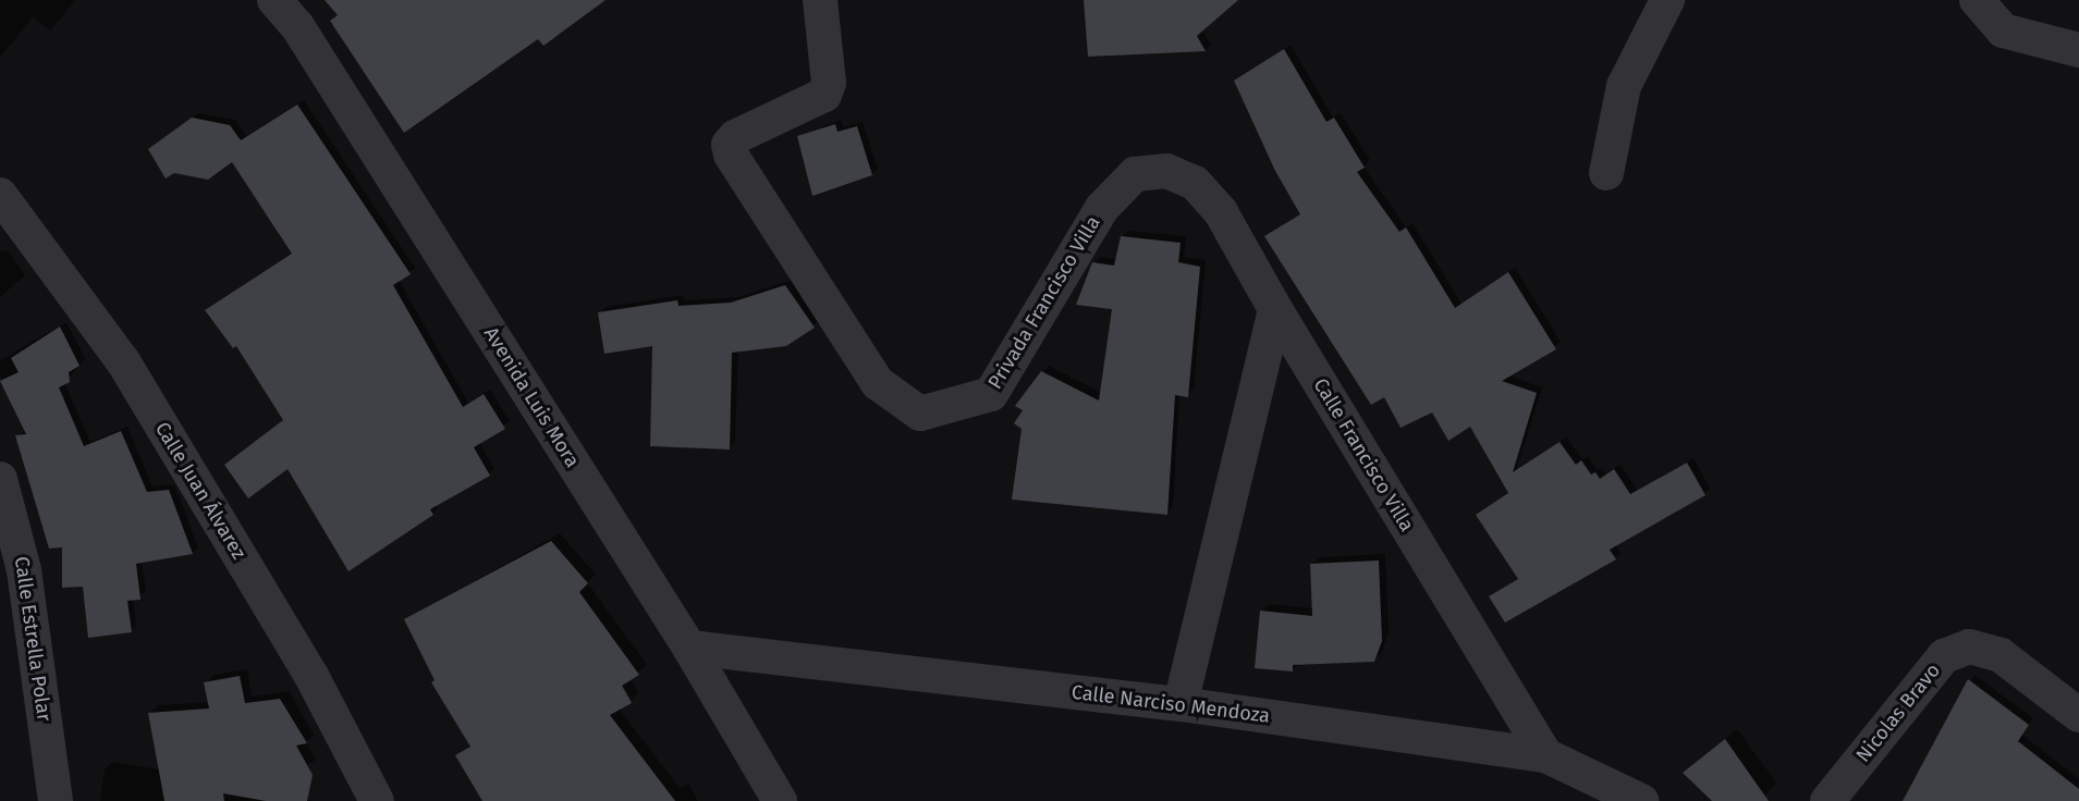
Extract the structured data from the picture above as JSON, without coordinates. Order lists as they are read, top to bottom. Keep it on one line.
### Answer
{"streets":{"street":["Privada Francisco Villa","Avenida Luis Mora","Calle Francisco Villa","Calle Juan Álvarez","Calle Estrella Polar","Calle Narciso Mendoza","Nicolas Bravo"]},"crossings":[["Privada Francisco Villa","Calle Francisco Villa"],["Avenida Luis Mora","Calle Narciso Mendoza"],["Calle Francisco Villa","Calle Narciso Mendoza"]]}
